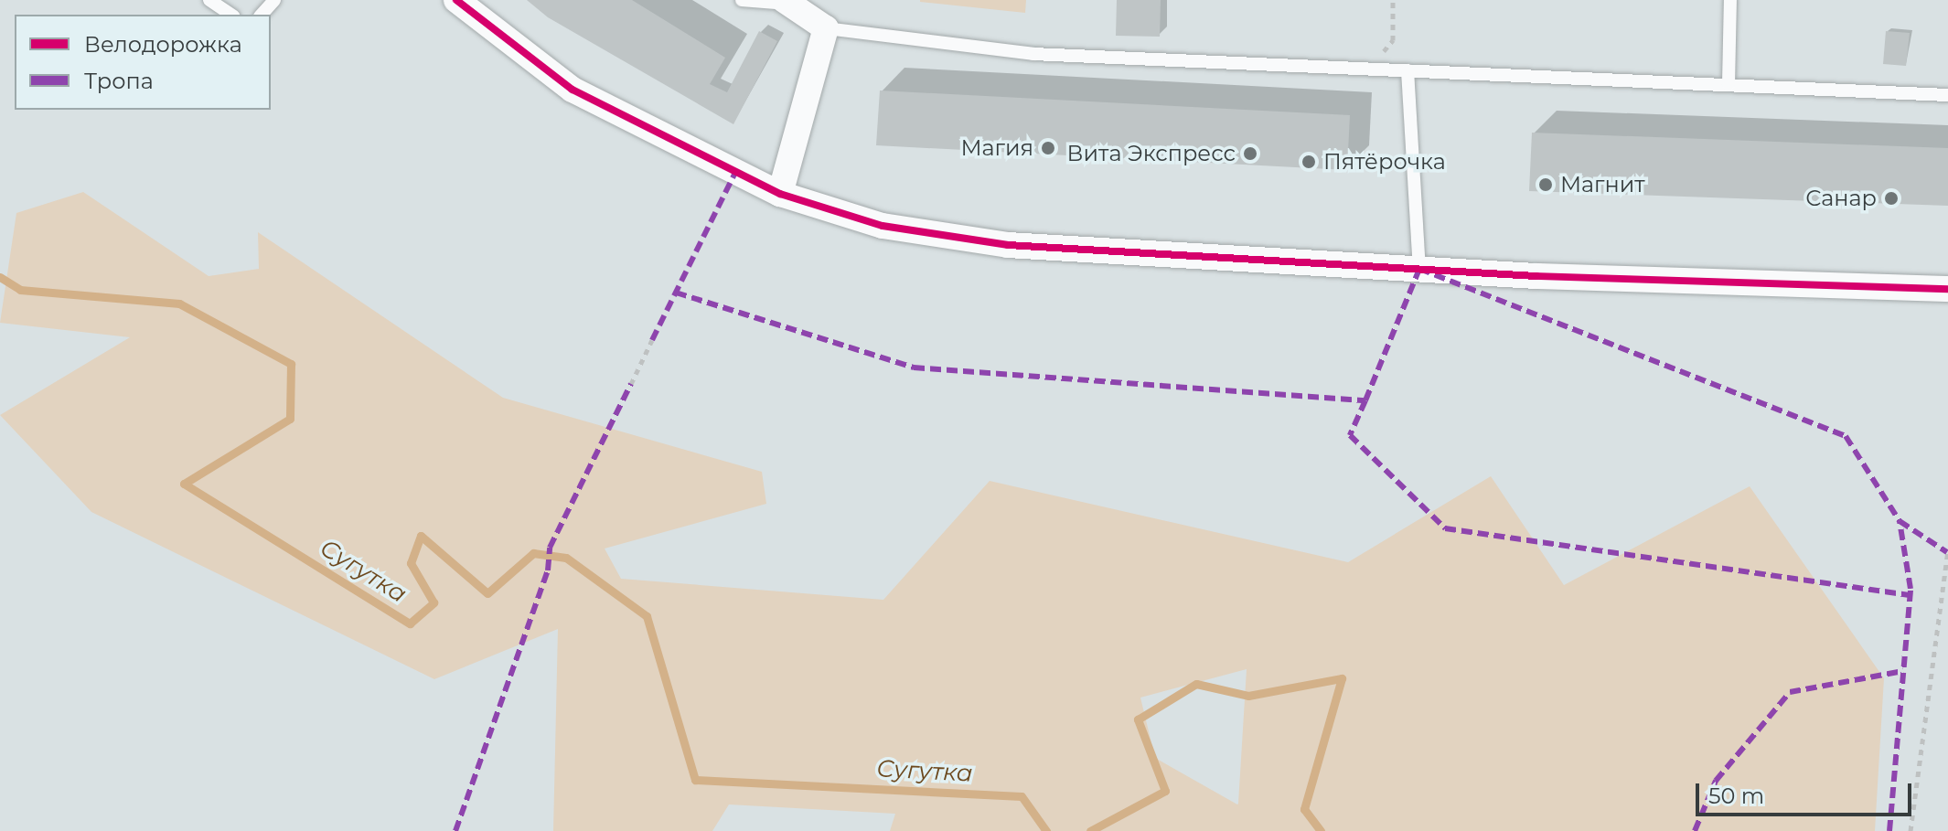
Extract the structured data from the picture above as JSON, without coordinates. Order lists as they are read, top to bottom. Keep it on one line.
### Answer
{"water":["Сугутка"],"places":["Магия","Вита Экспресс","Пятёрочка","Магнит","Санар"],"legend":["Велодорожка","Тропа"],"scale_bar":"50 m"}
